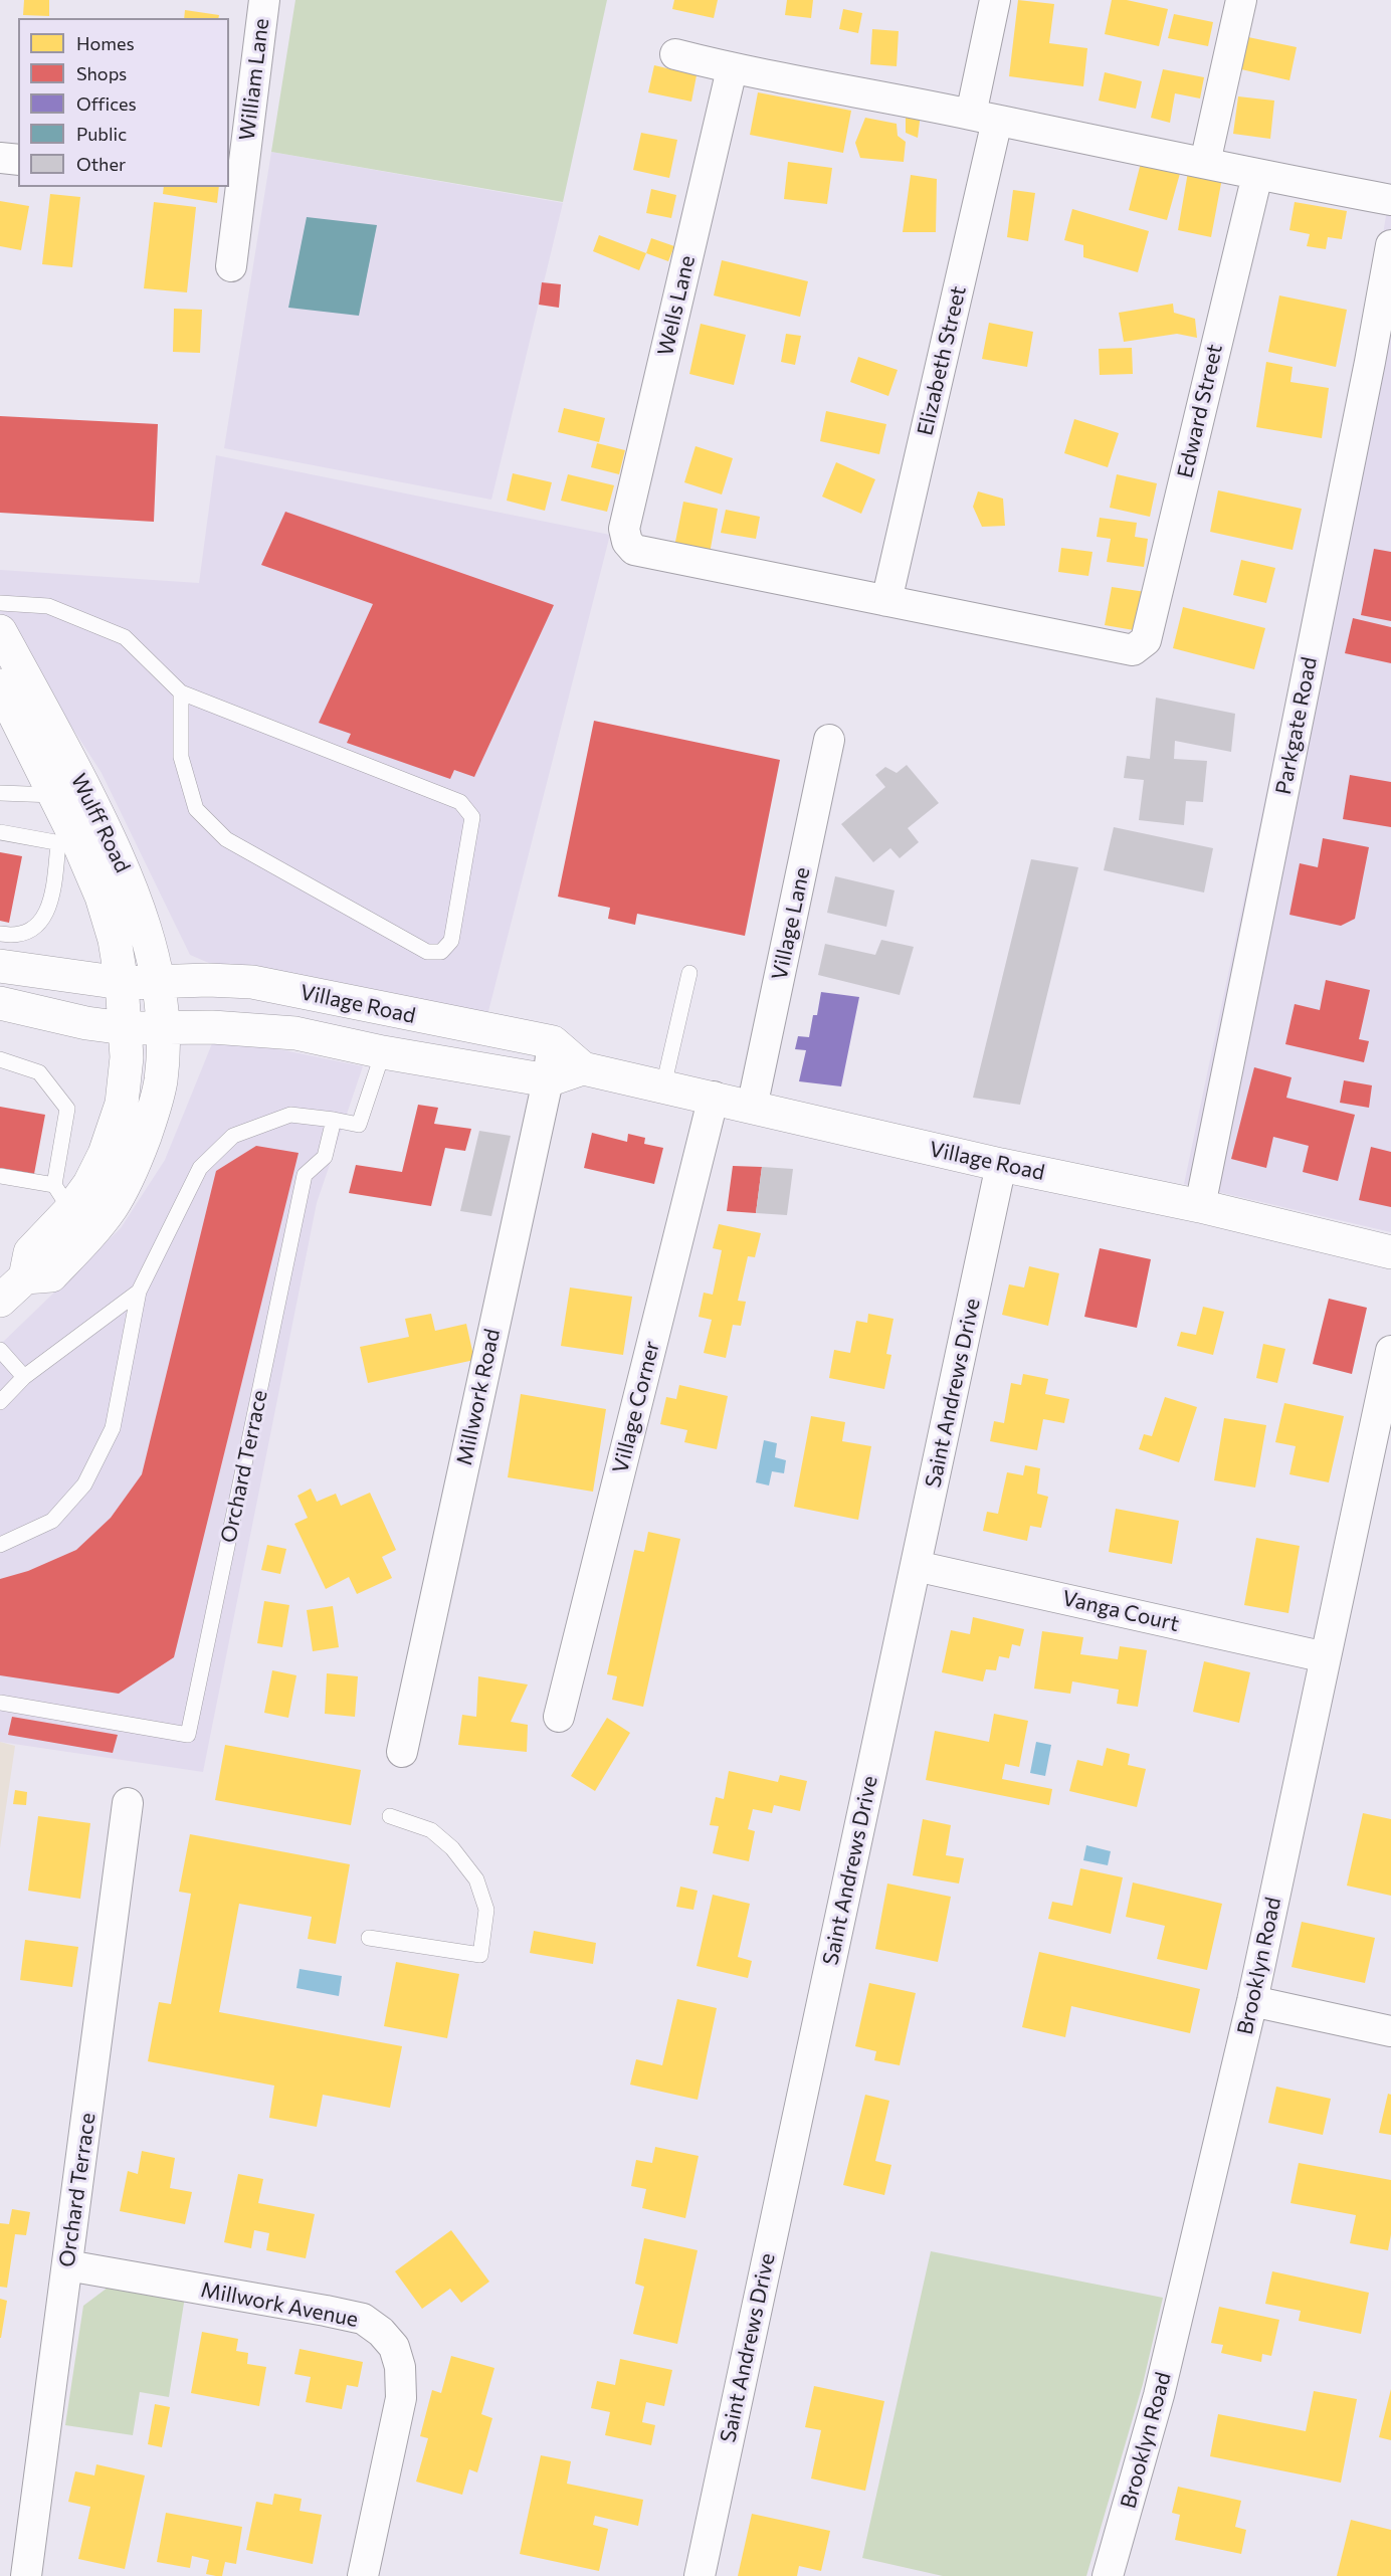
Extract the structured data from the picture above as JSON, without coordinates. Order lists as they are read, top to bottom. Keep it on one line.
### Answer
{"streets":{"main road":["Wulff Road","Village Road"],"street":["William Lane","Wells Lane","Elizabeth Street","Edward Street","Parkgate Road","Village Lane","Saint Andrews Drive","Millwork Road","Village Corner","Orchard Terrace","Vanga Court","Brooklyn Road","Millwork Avenue"]},"crossings":[["Wells Lane","Elizabeth Street"],["Wells Lane","Edward Street"],["Elizabeth Street","Edward Street"],["Parkgate Road","Village Road"],["Wulff Road","Village Road"],["Village Lane","Village Road"],["Village Road","Saint Andrews Drive"],["Village Road","Millwork Road"],["Village Road","Village Corner"],["Saint Andrews Drive","Vanga Court"],["Orchard Terrace","Millwork Avenue"],["Vanga Court","Brooklyn Road"]],"legend":["Homes","Shops","Offices","Public","Other"]}
